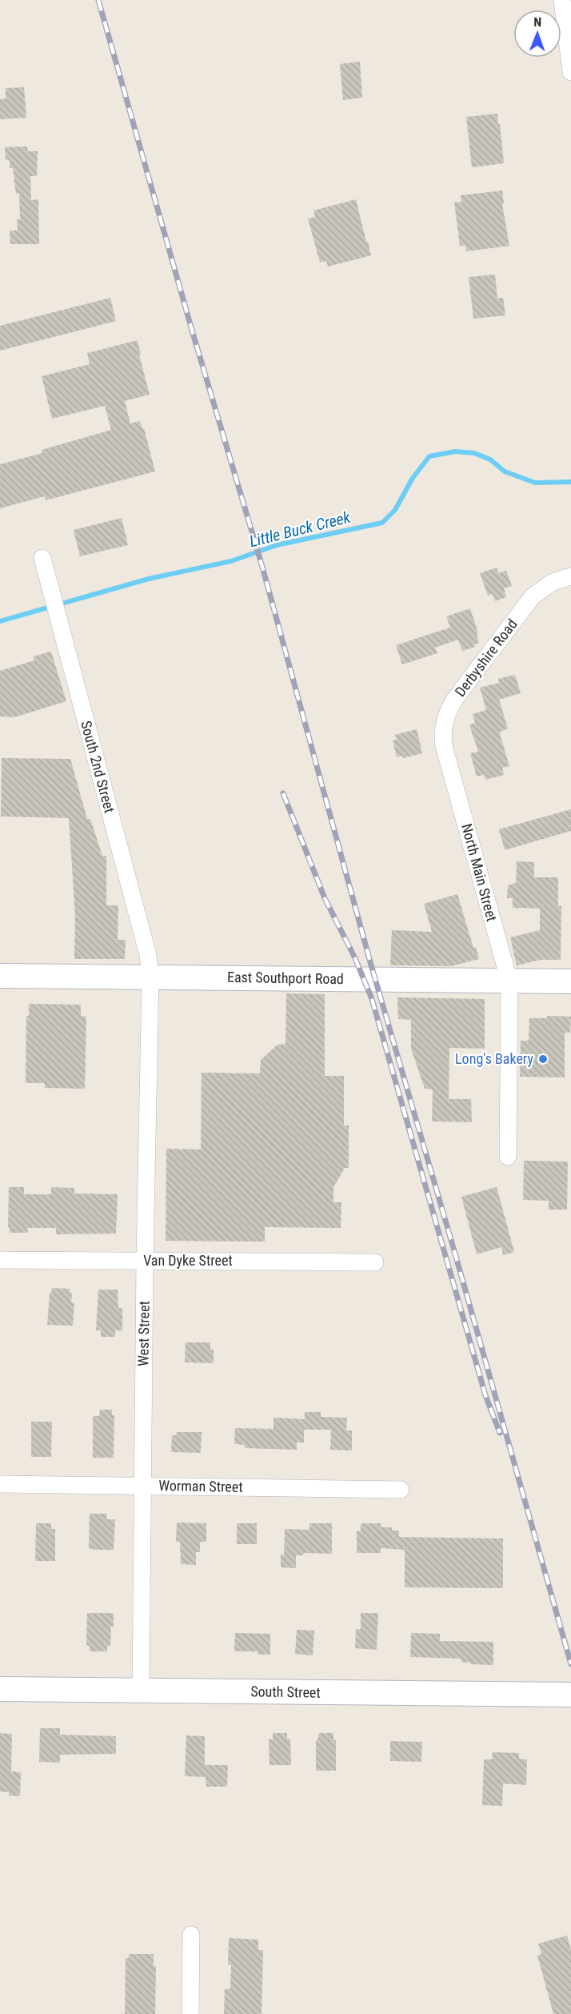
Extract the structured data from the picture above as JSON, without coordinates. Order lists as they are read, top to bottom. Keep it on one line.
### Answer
{"streets":{"main road":["East Southport Road","South Street"],"street":["Derbyshire Road","South 2nd Street","North Main Street","Van Dyke Street","West Street","Worman Street"]},"crossings":[["Derbyshire Road","North Main Street"],["South 2nd Street","East Southport Road"],["South 2nd Street","West Street"],["North Main Street","East Southport Road"],["East Southport Road","West Street"],["Van Dyke Street","West Street"],["West Street","Worman Street"],["West Street","South Street"]],"water":["Little Buck Creek"],"places":["Long's Bakery"],"north":"top"}
